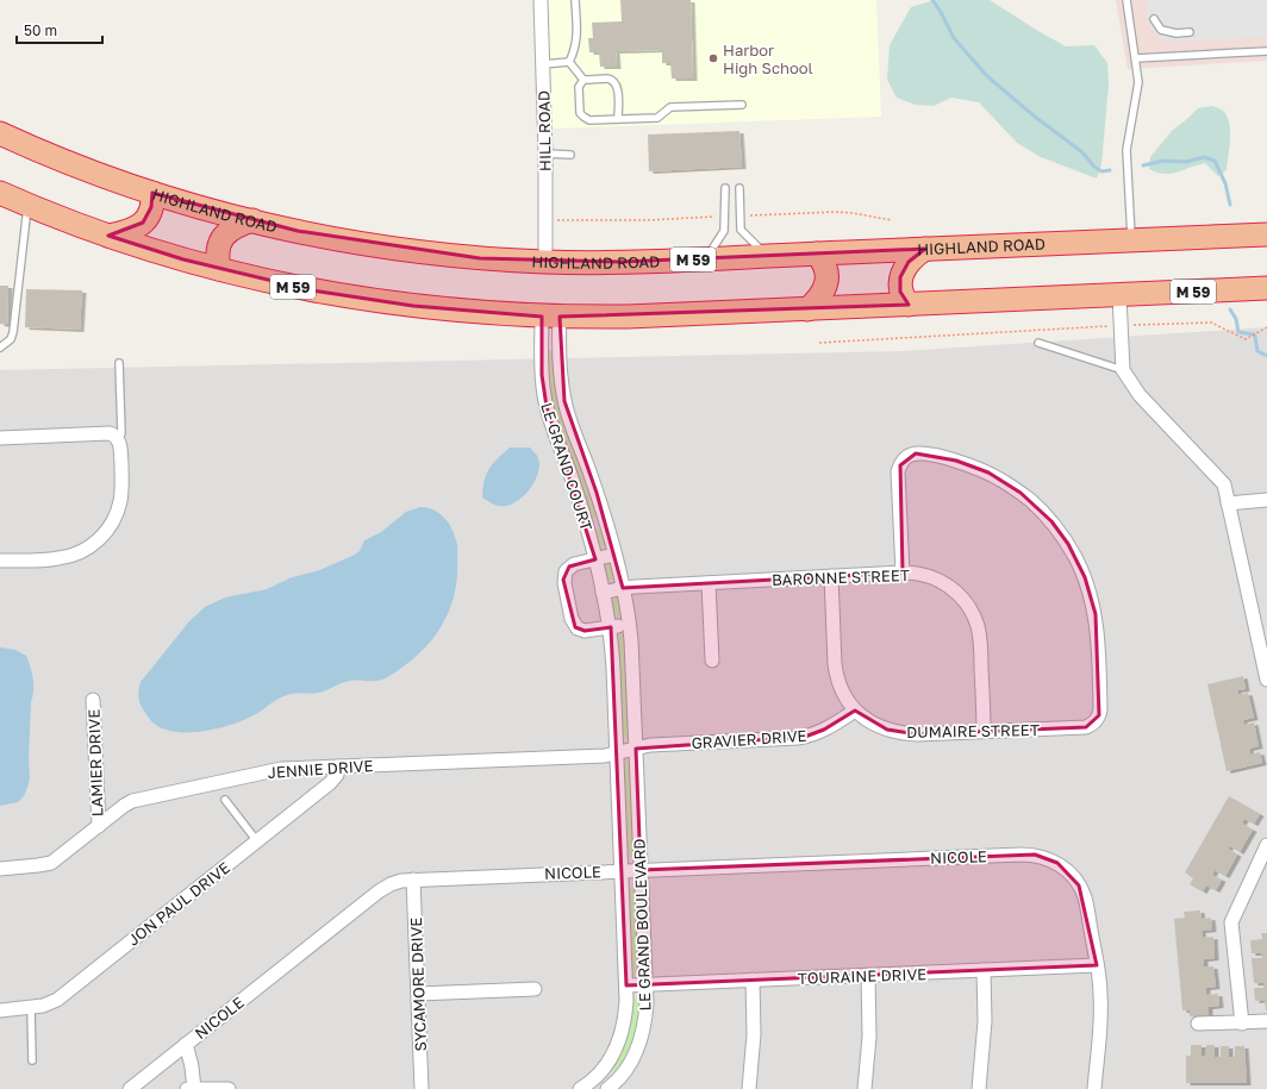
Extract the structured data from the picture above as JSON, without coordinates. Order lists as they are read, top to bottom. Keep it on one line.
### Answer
{"streets":{"highway":["HIGHLAND ROAD","M 59"],"street":["HILL ROAD","LE GRAND COURT","BARONNE STREET","DUMAIRE STREET","GRAVIER DRIVE","LAMIER DRIVE","JENNIE DRIVE","NICOLE","JON PAUL DRIVE","LE GRAND BOULEVARD","TOURAINE DRIVE","SYCAMORE DRIVE"]},"crossings":[["HILL ROAD","HIGHLAND ROAD"],["M 59","LE GRAND COURT"],["LE GRAND COURT","BARONNE STREET"],["LE GRAND COURT","GRAVIER DRIVE"],["LE GRAND COURT","JENNIE DRIVE"],["LE GRAND COURT","LE GRAND BOULEVARD"],["BARONNE STREET","DUMAIRE STREET"],["DUMAIRE STREET","GRAVIER DRIVE"],["GRAVIER DRIVE","JENNIE DRIVE"],["GRAVIER DRIVE","LE GRAND BOULEVARD"],["LAMIER DRIVE","JENNIE DRIVE"],["JENNIE DRIVE","JON PAUL DRIVE"],["JENNIE DRIVE","LE GRAND BOULEVARD"],["NICOLE","LE GRAND BOULEVARD"],["NICOLE","TOURAINE DRIVE"],["NICOLE","SYCAMORE DRIVE"],["LE GRAND BOULEVARD","TOURAINE DRIVE"]],"places":["Harbor High School"],"scale_bar":"50 m"}
